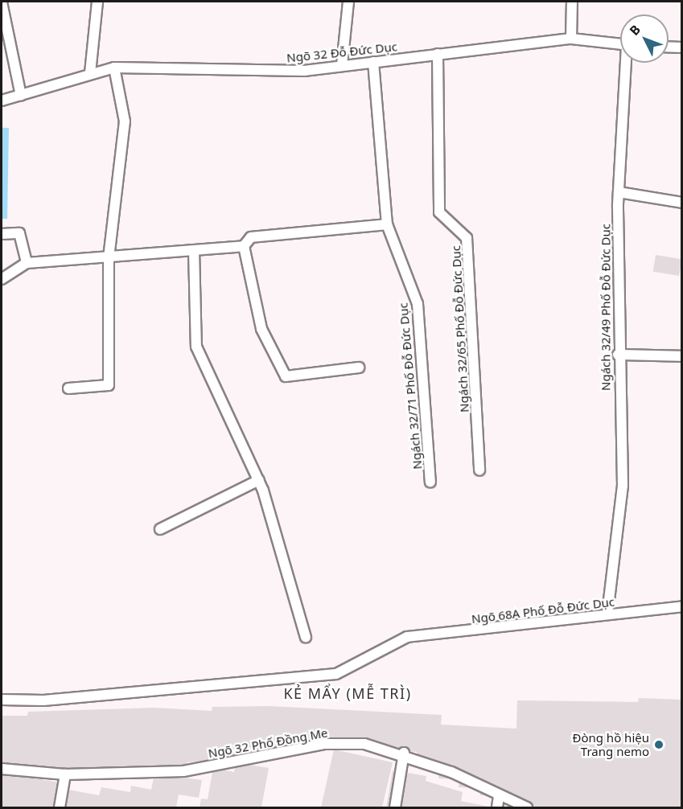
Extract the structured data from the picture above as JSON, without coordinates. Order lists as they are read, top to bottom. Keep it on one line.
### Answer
{"streets":{"lane":["Ngõ 32 Đỗ Đức Dục","Ngách 32/49 Phố Đỗ Đức Dục","Ngách 32/65 Phố Đỗ Đức Dục","Ngách 32/71 Phố Đỗ Đức Dục","Ngõ 68A Phố Đỗ Đức Dục","Ngõ 32 Phố Đồng Me"]},"crossings":[["Ngõ 32 Đỗ Đức Dục","Ngách 32/65 Phố Đỗ Đức Dục"],["Ngõ 32 Đỗ Đức Dục","Ngách 32/71 Phố Đỗ Đức Dục"],["Ngách 32/49 Phố Đỗ Đức Dục","Ngõ 68A Phố Đỗ Đức Dục"]],"districts":["KẺ MẨY (MỄ TRÌ)"],"places":["Đòng hồ hiệu Trang nemo"],"north":"top left"}
